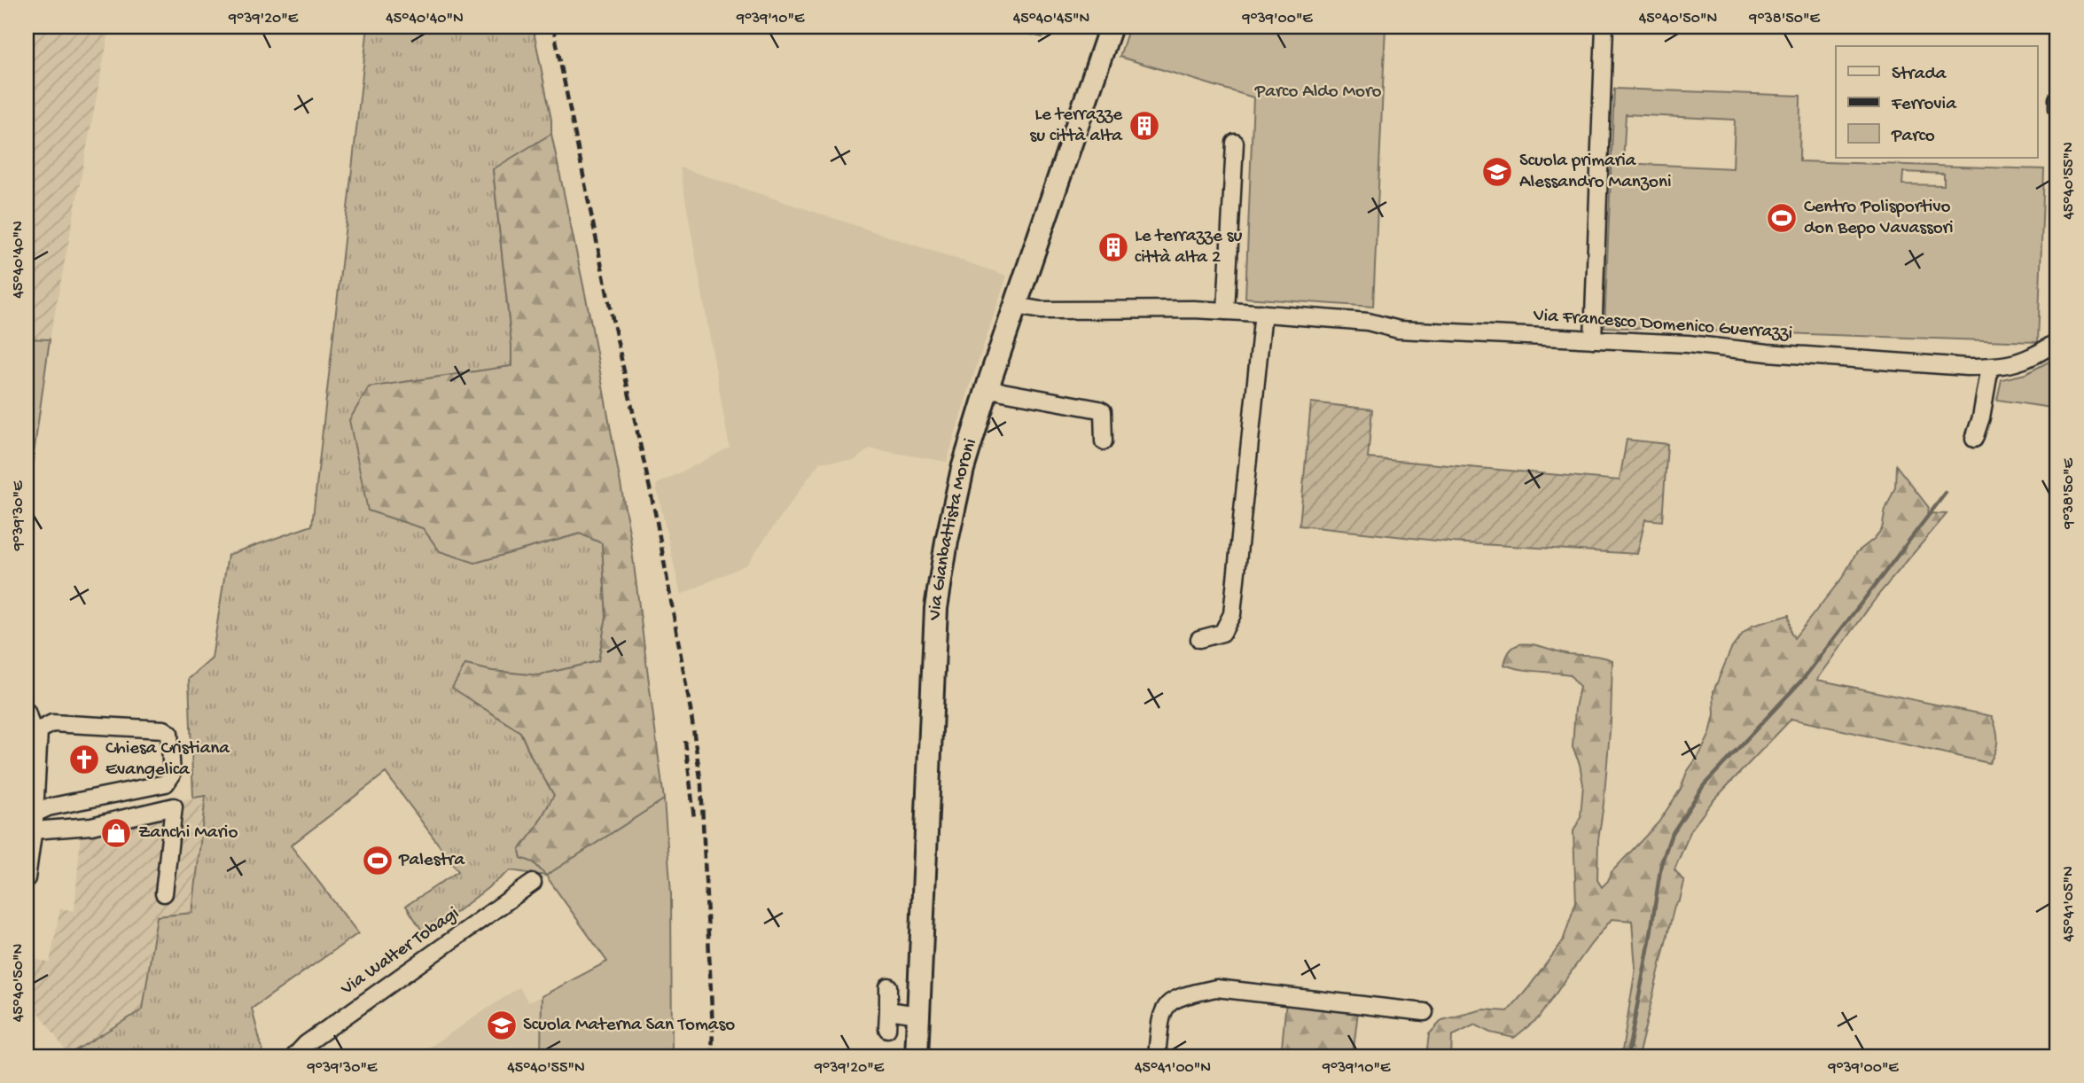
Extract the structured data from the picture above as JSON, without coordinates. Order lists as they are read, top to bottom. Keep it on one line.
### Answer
{"streets":{"main road":["Via Gianbattista Moroni"],"street":["Via Francesco Domenico Guerrazzi","Via Walter Tobagi"]},"crossings":[["Via Francesco Domenico Guerrazzi","Via Gianbattista Moroni"]],"parks":["Parco Aldo Moro"],"places":{"building":["Le terrazze su città alta","Le terrazze su città alta 2"],"school or university":["Scuola primaria Alessandro Manzoni","Scuola Materna San Tomaso"],"sports":["Centro Polisportivo don Bepo Vavassori","Palestra"],"church":["Chiesa Cristiana Evangelica"],"shop":["Zanchi Mario"]},"legend":["Strada","Ferrovia","Parco"],"coordinates":["9°39'20\"E","45°40'40\"N","9°39'10\"E","45°40'45\"N","9°39'00\"E","45°40'50\"N","9°38'50\"E","45°40'55\"N","9°39'30\"E","45°41'05\"N","45°41'00\"N"]}
